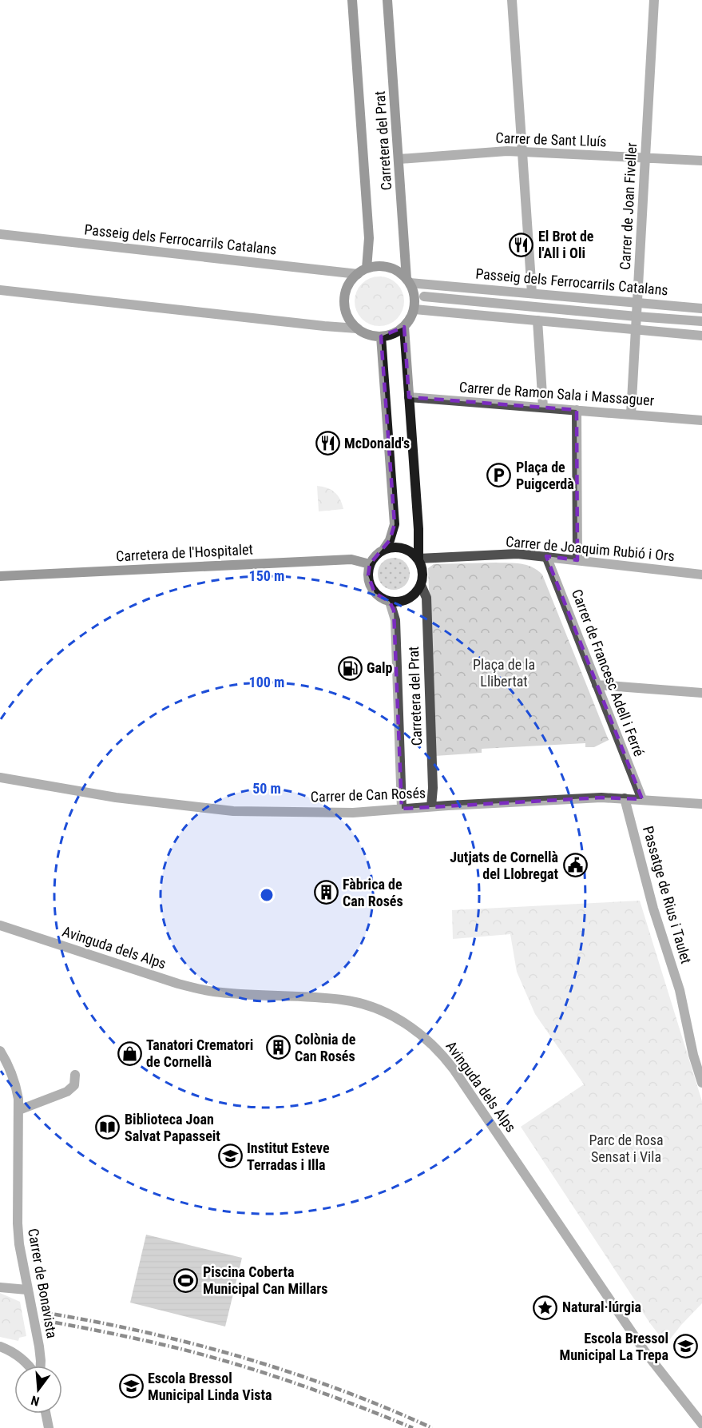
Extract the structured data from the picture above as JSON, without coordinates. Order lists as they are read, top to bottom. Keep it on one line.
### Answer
{"streets":{"main road":["Carretera del Prat","Carretera de l'Hospitalet"],"street":["Carrer de Sant Lluís","Carrer de Joan Fiveller","Passeig dels Ferrocarrils Catalans","Carrer de Ramon Sala i Massaguer","Carrer de Joaquim Rubió i Ors","Carrer de Francesc Adell i Ferré","Carrer de Can Rosés","Passatge de Rius i Taulet","Avinguda dels Alps","Carrer de Bonavista"]},"crossings":[["Carrer de Sant Lluís","Carretera del Prat"],["Carrer de Sant Lluís","Carrer de Joan Fiveller"],["Carretera del Prat","Passeig dels Ferrocarrils Catalans"],["Carretera del Prat","Carrer de Joaquim Rubió i Ors"],["Carretera del Prat","Carretera de l'Hospitalet"],["Carretera del Prat","Carrer de Can Rosés"],["Carrer de Joan Fiveller","Passeig dels Ferrocarrils Catalans"],["Carrer de Joan Fiveller","Carrer de Ramon Sala i Massaguer"],["Carrer de Joaquim Rubió i Ors","Carretera de l'Hospitalet"],["Carrer de Joaquim Rubió i Ors","Carrer de Francesc Adell i Ferré"],["Carrer de Francesc Adell i Ferré","Carrer de Can Rosés"],["Carrer de Can Rosés","Passatge de Rius i Taulet"]],"parks":["Plaça de la Llibertat","Parc de Rosa Sensat i Vila"],"places":{"restaurant":["El Brot de l'All i Oli","McDonald's"],"parking":["Plaça de Puigcerdà"],"fuel station":["Galp"],"public building":["Jutjats de Cornellà del Llobregat"],"building":["Fàbrica de Can Rosés","Colònia de Can Rosés"],"shop":["Tanatori Crematori de Cornellà"],"library":["Biblioteca Joan Salvat Papasseit"],"school or university":["Institut Esteve Terradas i Illa","Escola Bressol Municipal La Trepa","Escola Bressol Municipal Linda Vista"],"sports":["Piscina Coberta Municipal Can Millars"],"place":["Natural·lúrgia"]},"north":"bottom","rings":["150 m","100 m","50 m"]}
